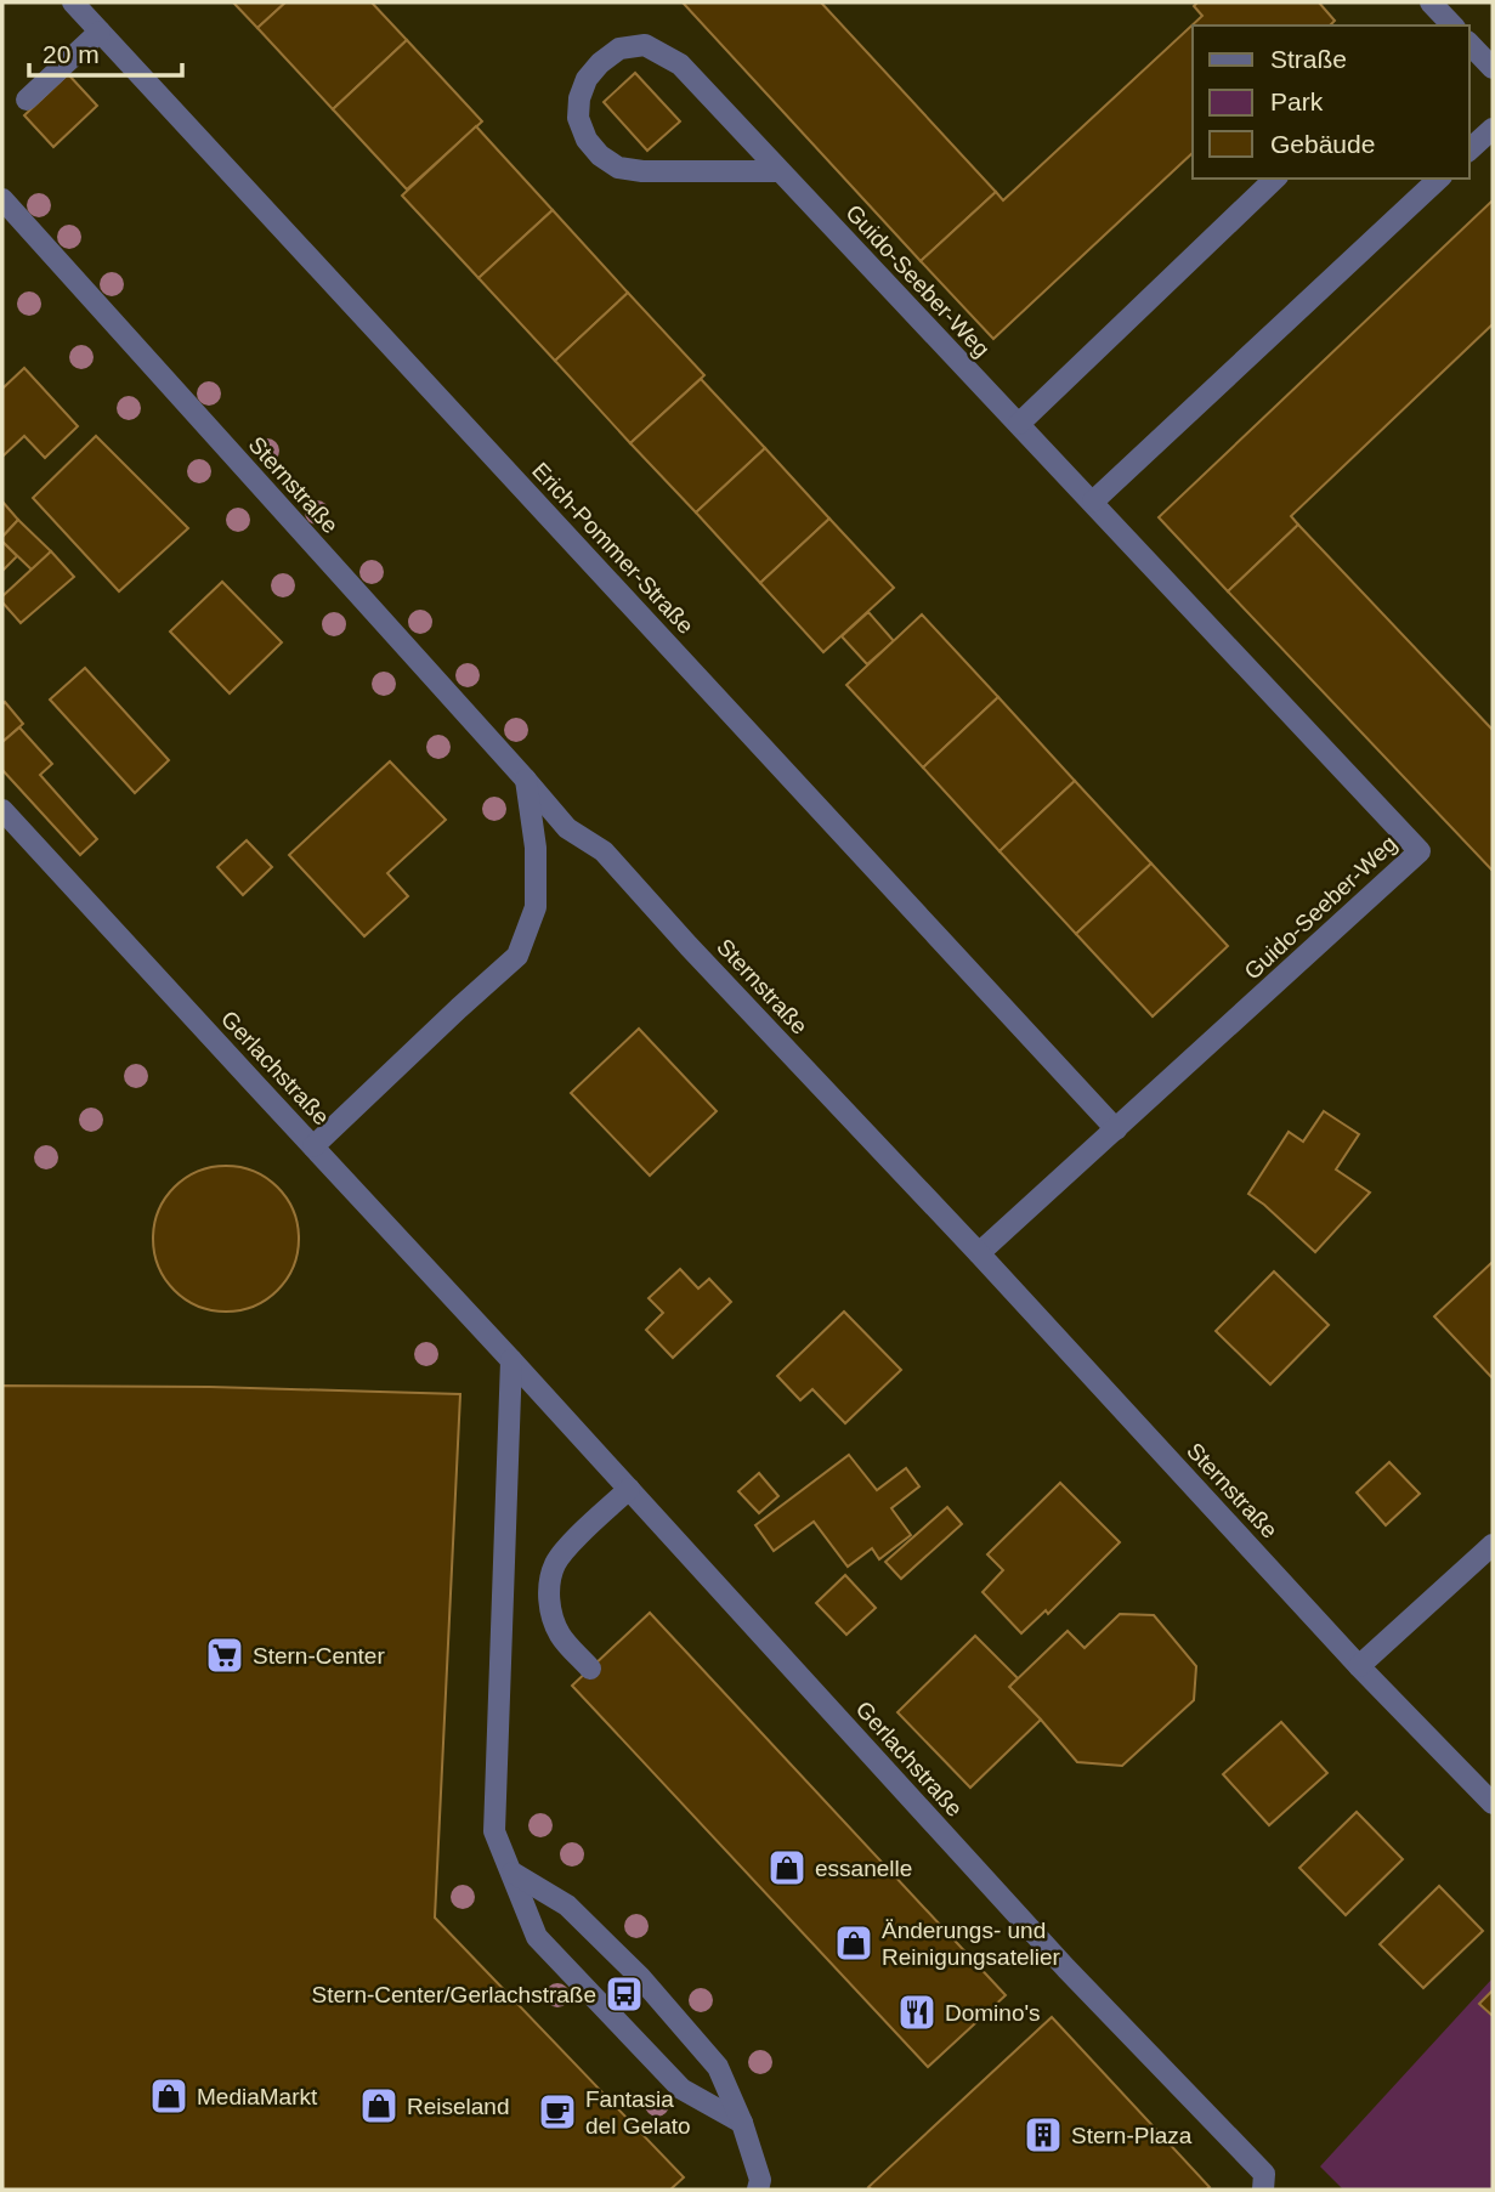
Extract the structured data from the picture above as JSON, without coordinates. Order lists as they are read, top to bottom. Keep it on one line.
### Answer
{"streets":{"street":["Guido-Seeber-Weg","Sternstraße","Erich-Pommer-Straße","Gerlachstraße"]},"crossings":[["Guido-Seeber-Weg","Sternstraße"],["Guido-Seeber-Weg","Erich-Pommer-Straße"]],"places":{"supermarket":["Stern-Center"],"shop":["essanelle","Änderungs- und Reinigungsatelier","MediaMarkt","Reiseland"],"bus stop":["Stern-Center/Gerlachstraße"],"restaurant":["Domino's"],"cafe":["Fantasia del Gelato"],"building":["Stern-Plaza"]},"legend":["Straße","Park","Gebäude"],"scale_bar":"20 m"}
